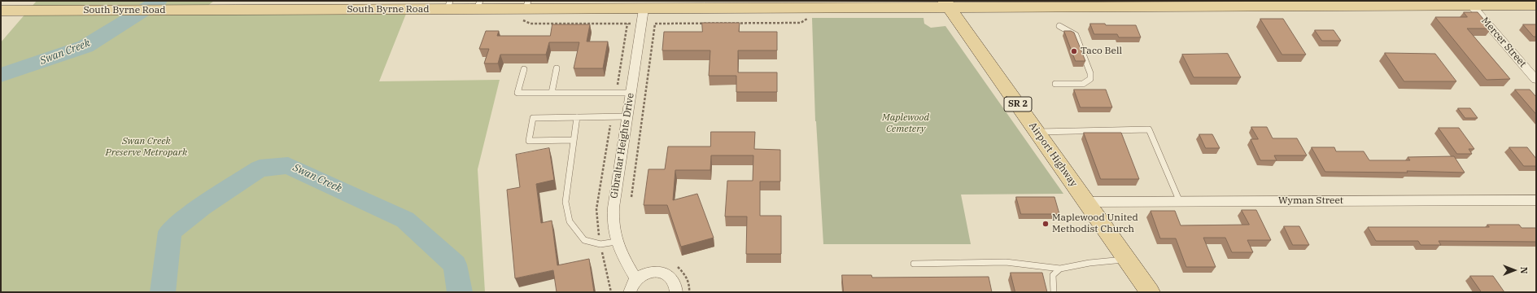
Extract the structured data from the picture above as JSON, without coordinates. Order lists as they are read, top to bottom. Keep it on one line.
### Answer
{"streets":{"main road":["South Byrne Road","SR 2","Airport Highway"],"street":["Mercer Street","Gibraltar Heights Drive","Wyman Street"]},"crossings":[["South Byrne Road","Mercer Street"],["South Byrne Road","Gibraltar Heights Drive"],["South Byrne Road","Airport Highway"],["Airport Highway","Wyman Street"]],"water":["Swan Creek"],"parks":["Maplewood Cemetery","Swan Creek Preserve Metropark"],"places":["Taco Bell","Maplewood United Methodist Church"],"north":"right"}
